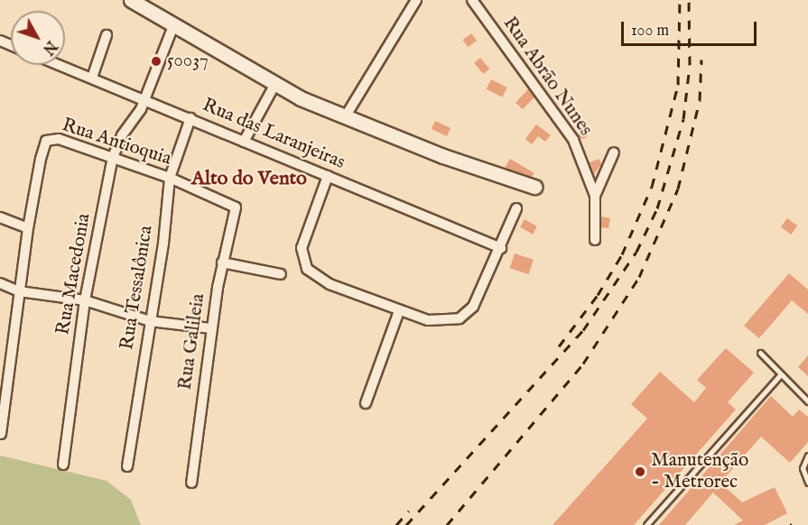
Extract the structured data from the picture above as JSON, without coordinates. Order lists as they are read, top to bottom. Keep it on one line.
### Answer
{"streets":{"street":["Rua Abrão Nunes","Rua das Laranjeiras","Rua Antioquia","Rua Macedonia","Rua Tessalônica","Rua Galileia"]},"crossings":[["Rua das Laranjeiras","Rua Macedonia"],["Rua das Laranjeiras","Rua Tessalônica"],["Rua Antioquia","Rua Macedonia"],["Rua Antioquia","Rua Tessalônica"],["Rua Antioquia","Rua Galileia"]],"districts":["Alto do Vento"],"places":["50037","Manutenção - Metrorec"],"scale_bar":"100 m","north":"bottom right"}
